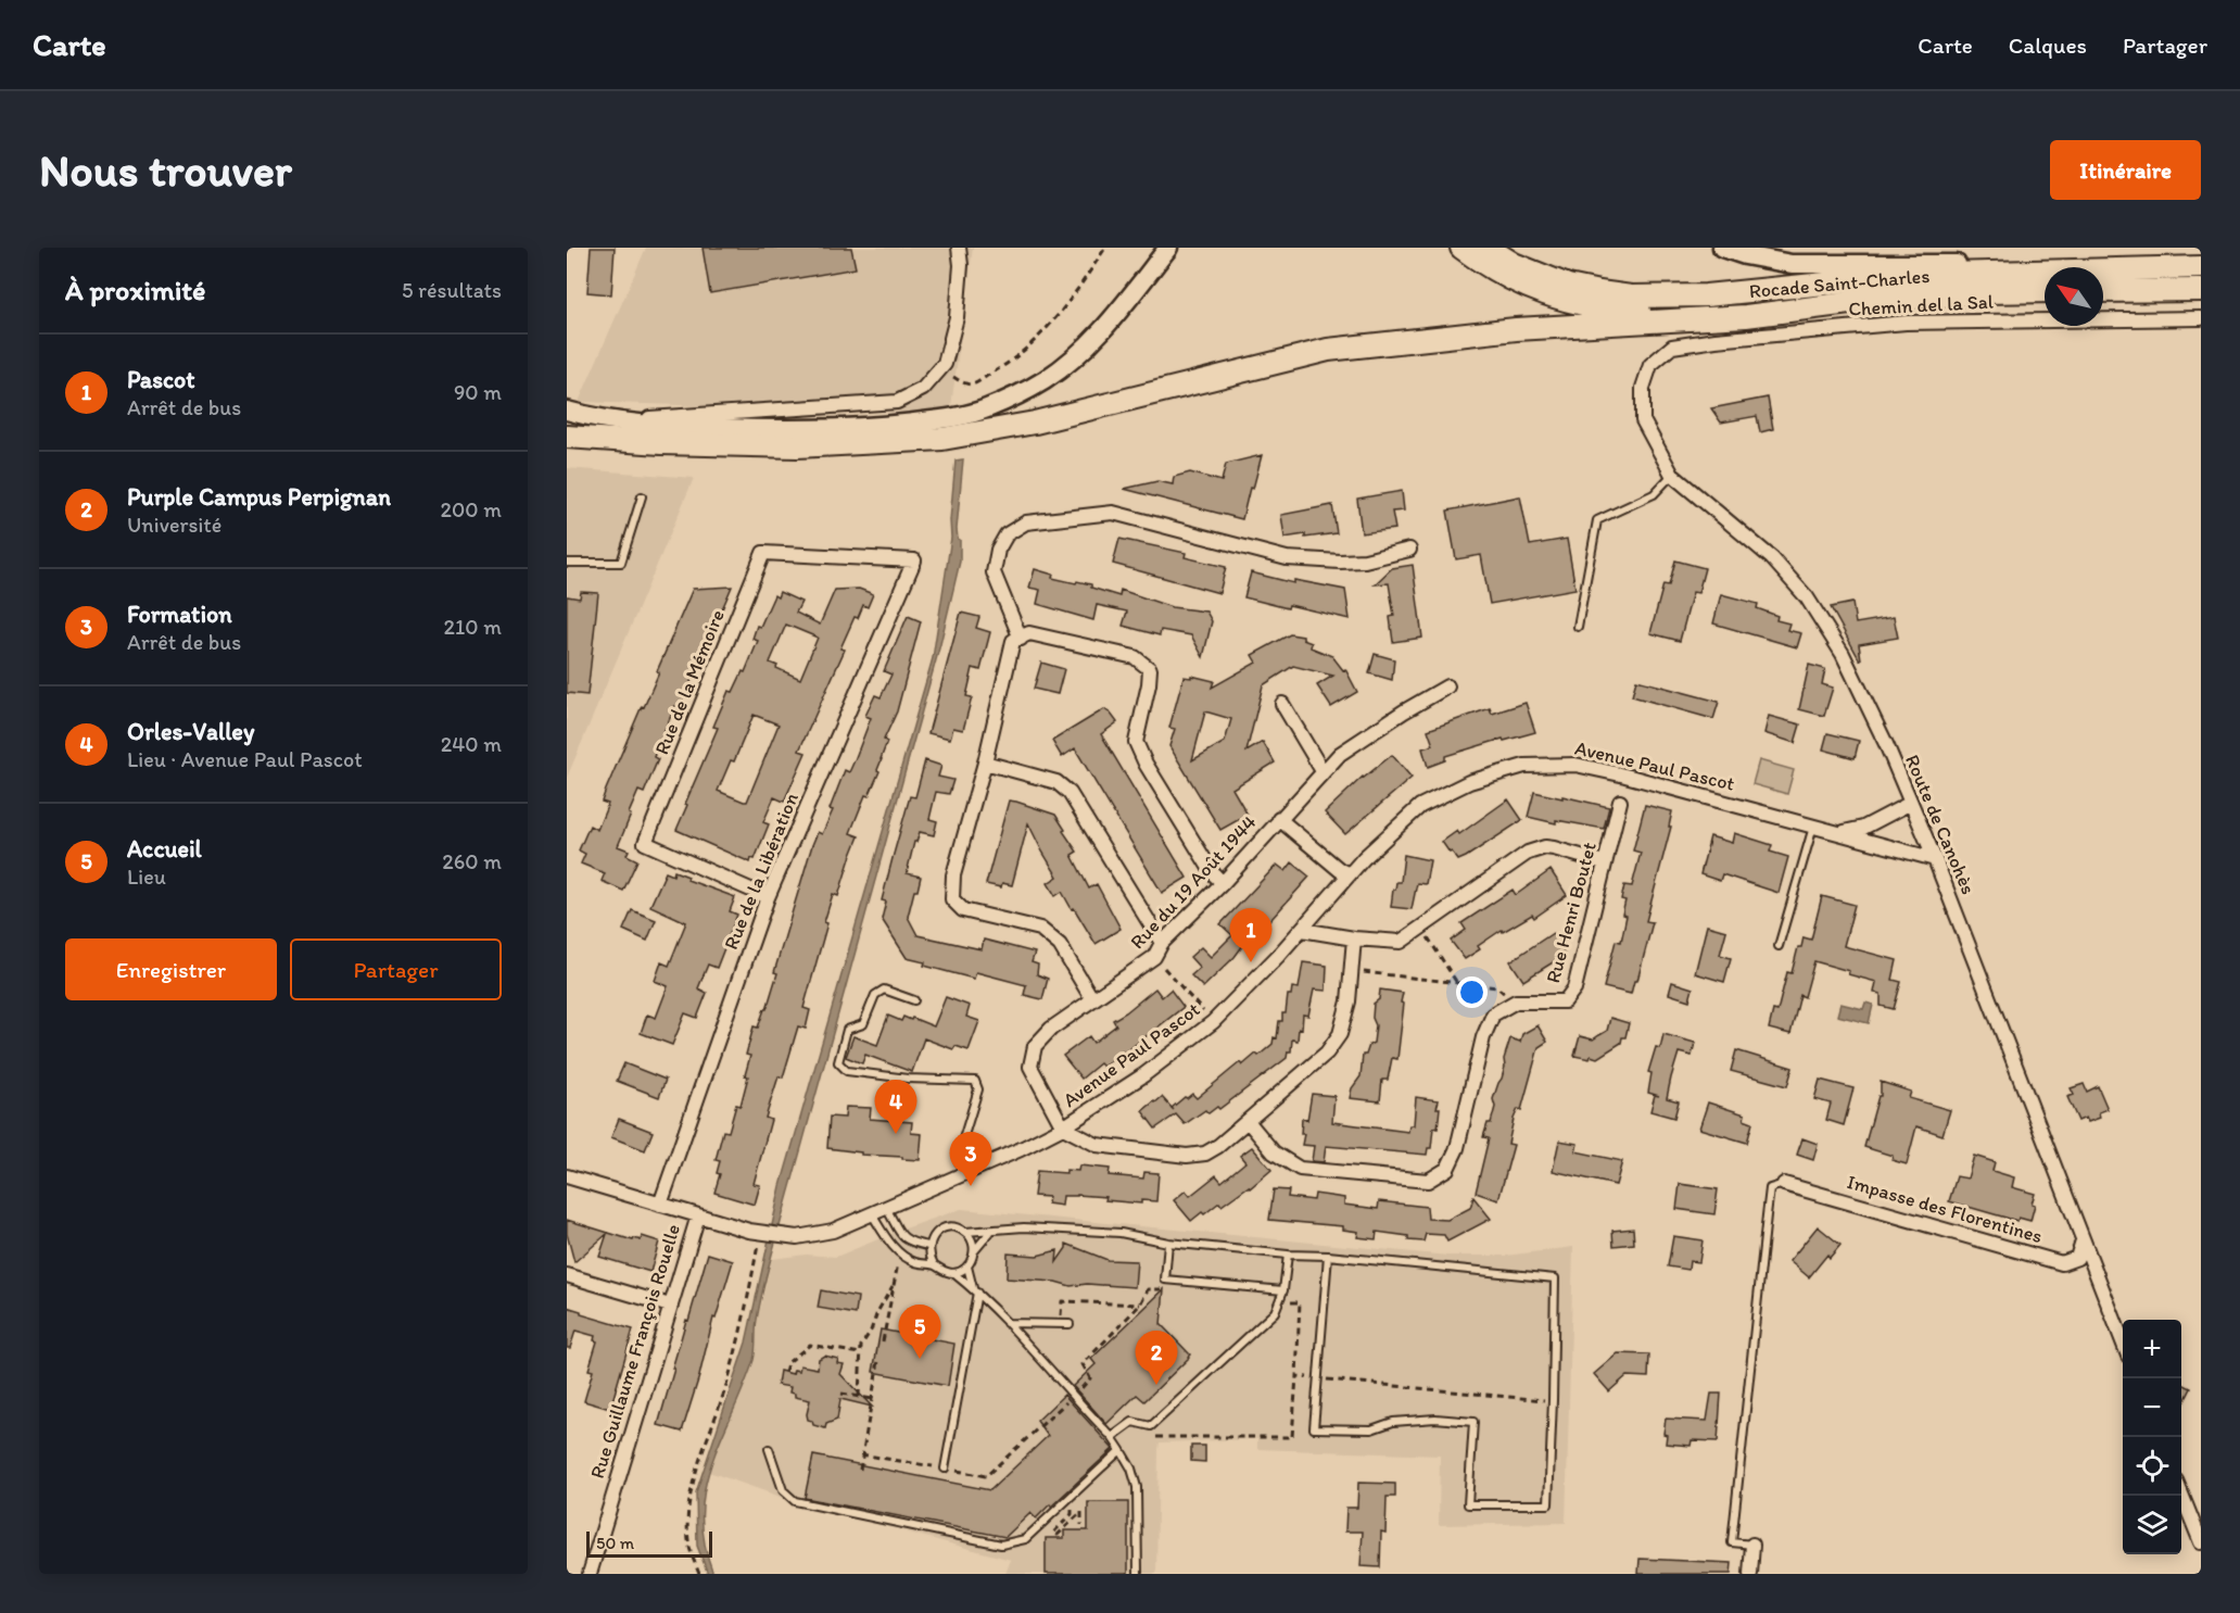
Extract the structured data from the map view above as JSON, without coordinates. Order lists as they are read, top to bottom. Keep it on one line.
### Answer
{"streets":{"main road":["Rocade Saint-Charles"],"street":["Chemin del la Sal","Rue de la Mémoire","Avenue Paul Pascot","Route de Canohès","Rue de la Libération","Rue du 19 Août 1944","Rue Henri Boutet","Impasse des Florentines","Rue Guillaume François Rouelle"]},"crossings":[["Chemin del la Sal","Route de Canohès"],["Rue de la Mémoire","Rue de la Libération"],["Avenue Paul Pascot","Route de Canohès"],["Avenue Paul Pascot","Rue de la Libération"],["Avenue Paul Pascot","Rue du 19 Août 1944"],["Avenue Paul Pascot","Rue Guillaume François Rouelle"],["Route de Canohès","Impasse des Florentines"]],"scale_bar":"50 m","north":"top left","page":{"header":"Carte","nav":["Carte","Calques","Partager"],"buttons":["Itinéraire",["Enregistrer","Partager"]],"title":"Nous trouver","heading":["À proximité","5 résultats"],"list":[{"mark":"1","name":"Pascot","note":"Arrêt de bus","value":"90 m"},{"mark":"2","name":"Purple Campus Perpignan","note":"Université","value":"200 m"},{"mark":"3","name":"Formation","note":"Arrêt de bus","value":"210 m"},{"mark":"4","name":"Orles-Valley","note":"Lieu · Avenue Paul Pascot","value":"240 m"},{"mark":"5","name":"Accueil","note":"Lieu","value":"260 m"}],"pins":["1","4","3","5","2"],"map_buttons":["+","−"],"scale":"50 m"}}
